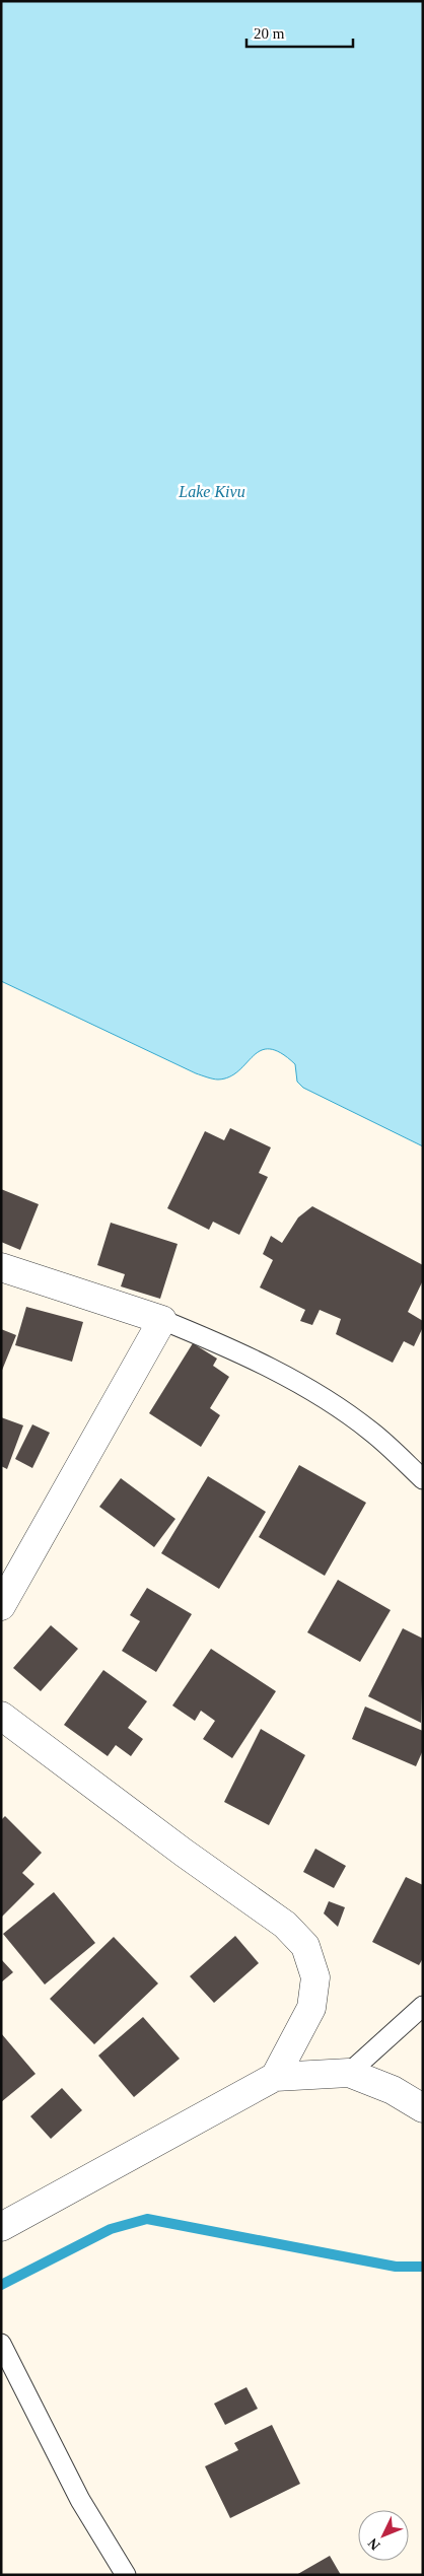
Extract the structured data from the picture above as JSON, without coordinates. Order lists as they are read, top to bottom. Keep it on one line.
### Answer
{"water":["Lake Kivu"],"scale_bar":"20 m","north":"bottom left"}
